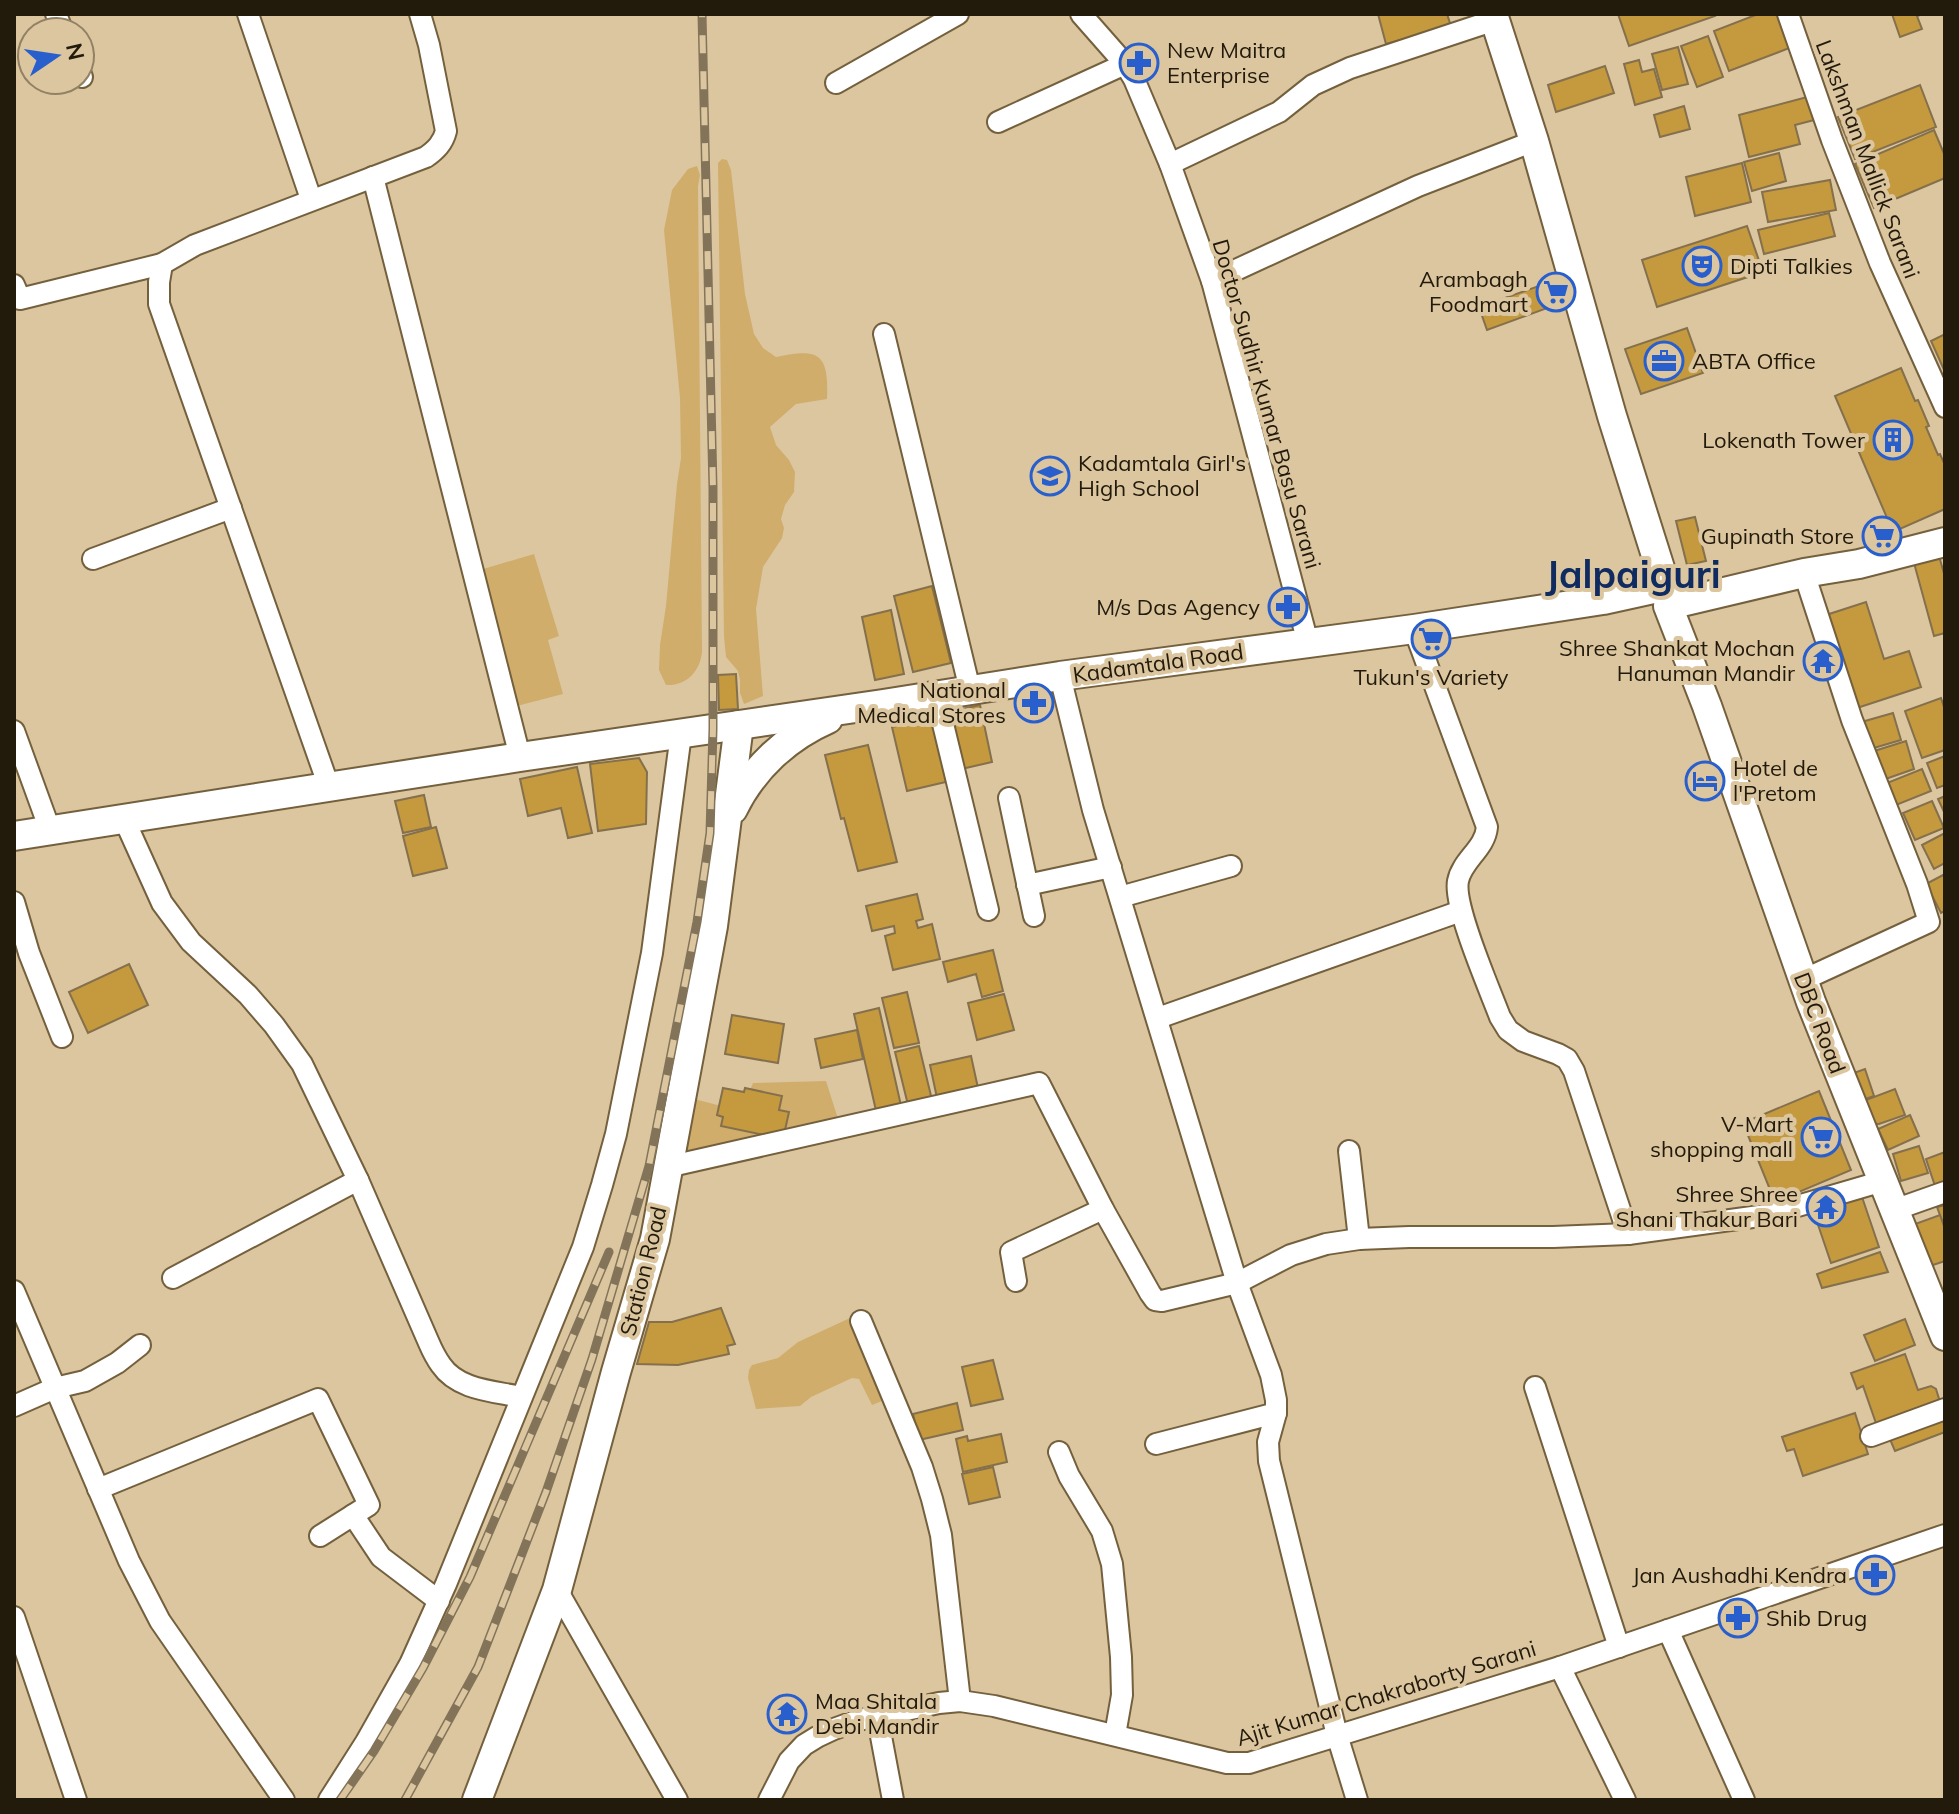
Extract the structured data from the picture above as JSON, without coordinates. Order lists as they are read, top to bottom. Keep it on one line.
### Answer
{"streets":{"street":["Lakshman Mallick Sarani","Doctor Sudhir Kumar Basu Sarani","Kadamtala Road","DBC Road","Station Road","Ajit Kumar Chakraborty Sarani"]},"crossings":[["Doctor Sudhir Kumar Basu Sarani","Kadamtala Road"],["Kadamtala Road","DBC Road"],["Kadamtala Road","Station Road"]],"districts":["Jalpaiguri"],"places":{"pharmacy":["New Maitra Enterprise","M/s Das Agency","National Medical Stores","Jan Aushadhi Kendra","Shib Drug"],"theatre":["Dipti Talkies"],"supermarket":["Arambagh Foodmart","Gupinath Store","Tukun's Variety","V-Mart shopping mall"],"office":["ABTA Office"],"building":["Lokenath Tower"],"school or university":["Kadamtala Girl's High School"],"temple":["Shree Shankat Mochan Hanuman Mandir","Shree Shree Shani Thakur Bari","Maa Shitala Debi Mandir"],"hotel":["Hotel de l'Pretom"]},"north":"right"}
